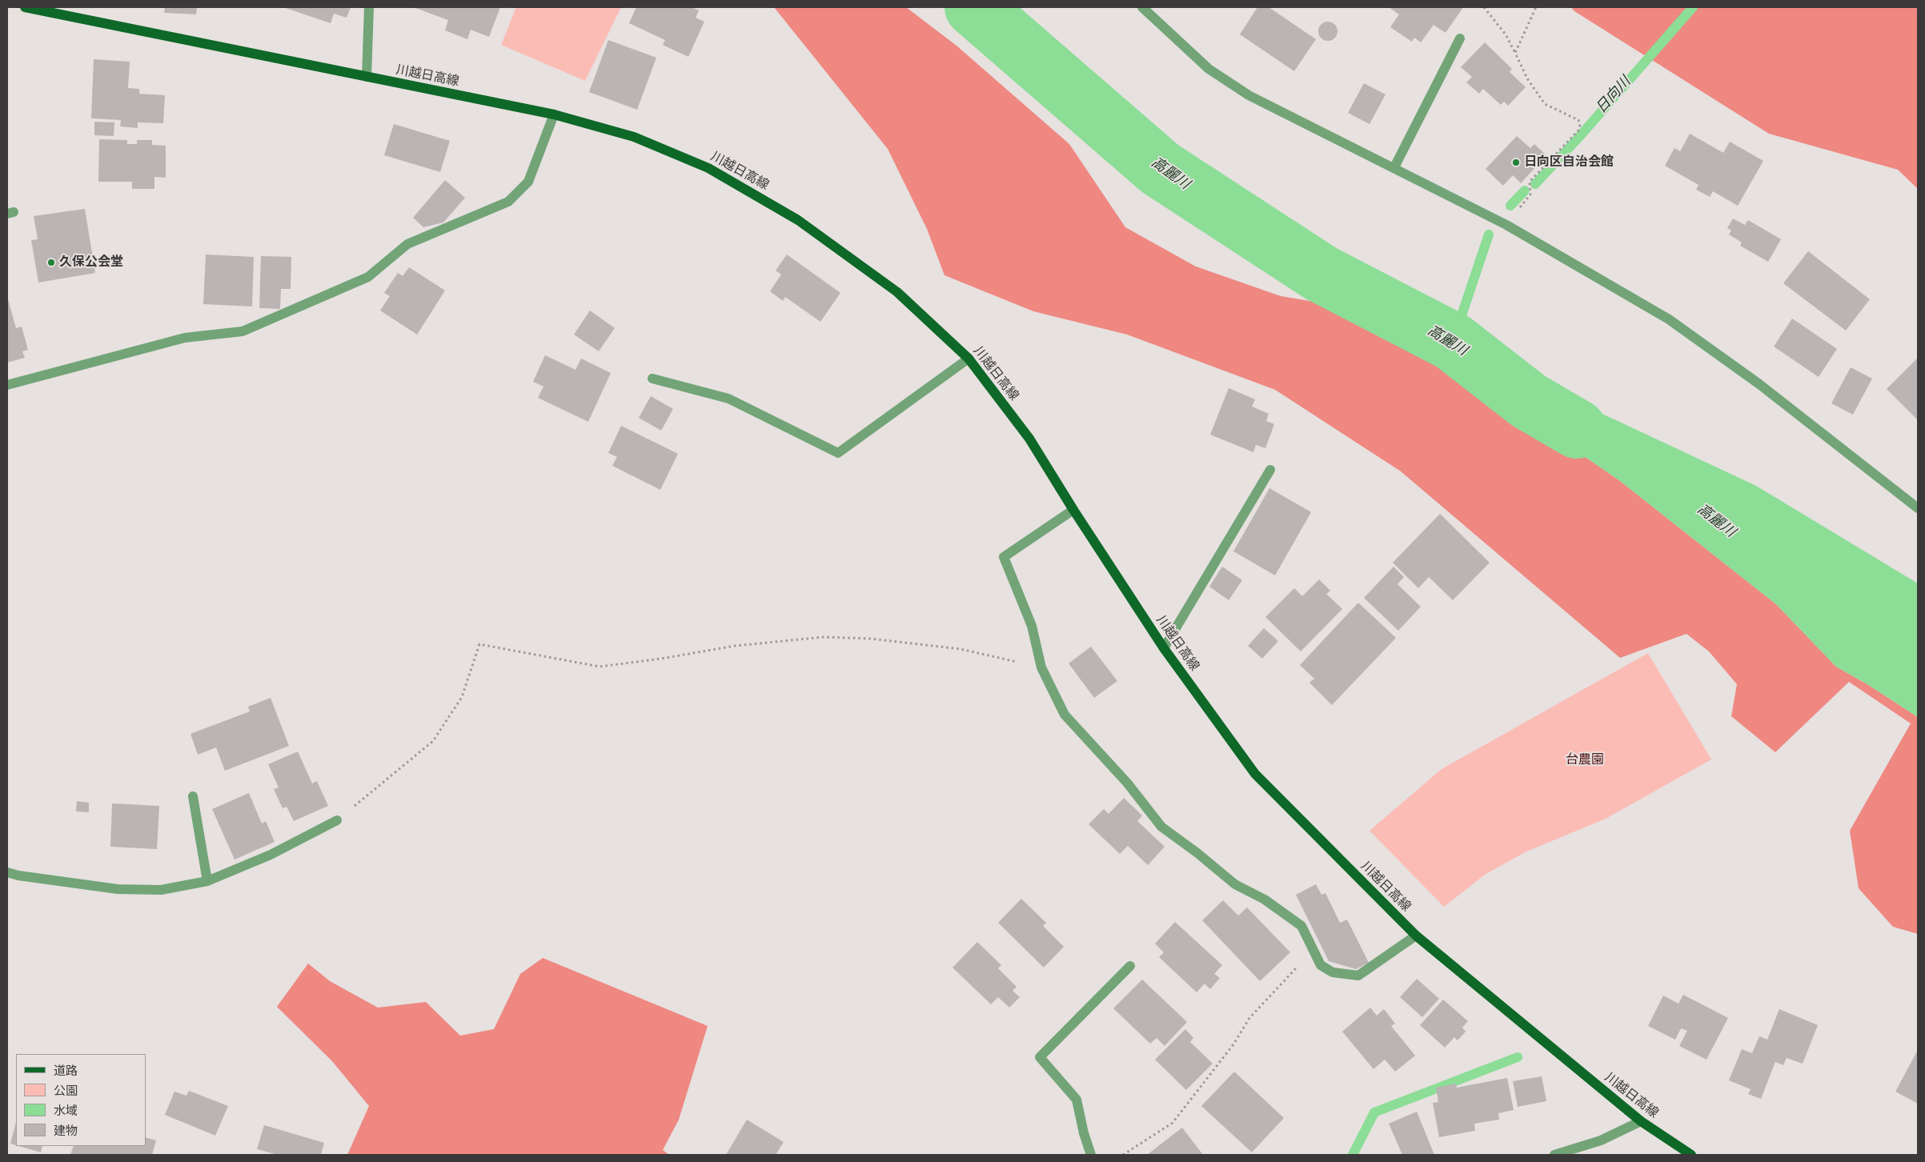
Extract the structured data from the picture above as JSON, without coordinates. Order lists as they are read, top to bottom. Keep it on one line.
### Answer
{"streets":{"main road":["川越日高線"]},"water":["日向川","高麗川"],"parks":["台農園"],"places":["日向区自治会館","久保公会堂"],"legend":["道路","公園","水域","建物"]}
